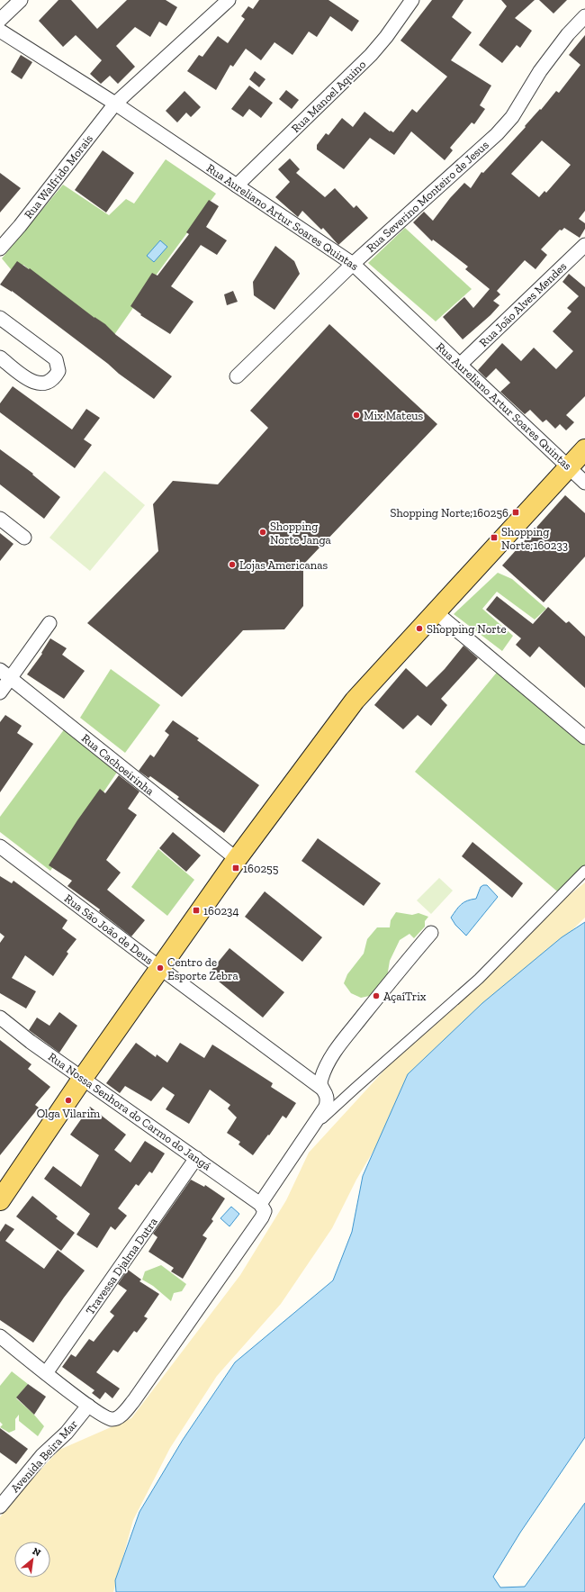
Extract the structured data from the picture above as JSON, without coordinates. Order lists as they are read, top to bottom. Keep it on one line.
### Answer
{"streets":{"street":["Rua Manoel Aquino","Rua Walfrido Morais","Rua Severino Monteiro de Jesus","Rua Aureliano Artur Soares Quintas","Rua João Alves Mendes","Rua Cachoeirinha","Rua São João de Deus","Rua Nossa Senhora do Carmo do Jangá","Travessa Djalma Dutra","Avenida Beira Mar"]},"crossings":[["Rua Manoel Aquino","Rua Aureliano Artur Soares Quintas"],["Rua Walfrido Morais","Rua Aureliano Artur Soares Quintas"],["Rua Severino Monteiro de Jesus","Rua Aureliano Artur Soares Quintas"],["Rua Aureliano Artur Soares Quintas","Rua João Alves Mendes"],["Rua Nossa Senhora do Carmo do Jangá","Travessa Djalma Dutra"]],"places":{"other":["Mix Mateus","Shopping Norte Janga","Lojas Americanas","Shopping Norte","Centro de Esporte Zebra","AçaíTrix","Olga Vilarim"],"transit":["Shopping Norte;160256","Shopping Norte;160233","160255","160234"]},"north":"top right"}
